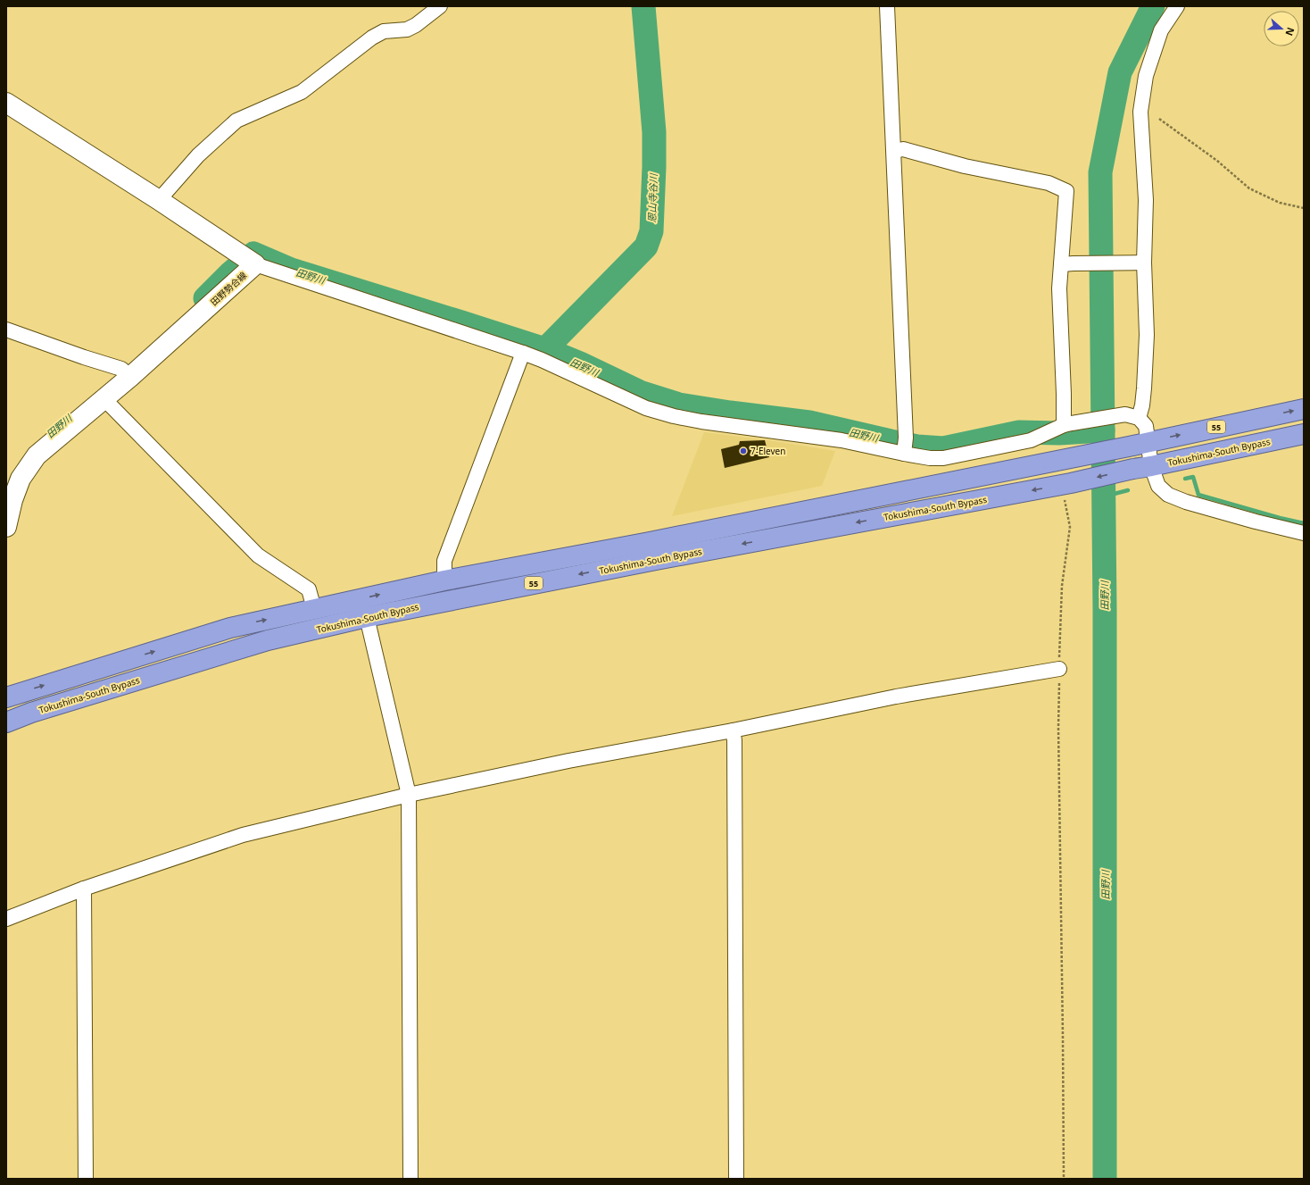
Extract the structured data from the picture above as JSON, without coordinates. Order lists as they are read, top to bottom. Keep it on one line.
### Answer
{"streets":{"highway":["55","Tokushima-South Bypass"],"main road":["田野勢合線"]},"water":["恩山寺谷川","田野川"],"places":["7-Eleven"],"north":"right"}
